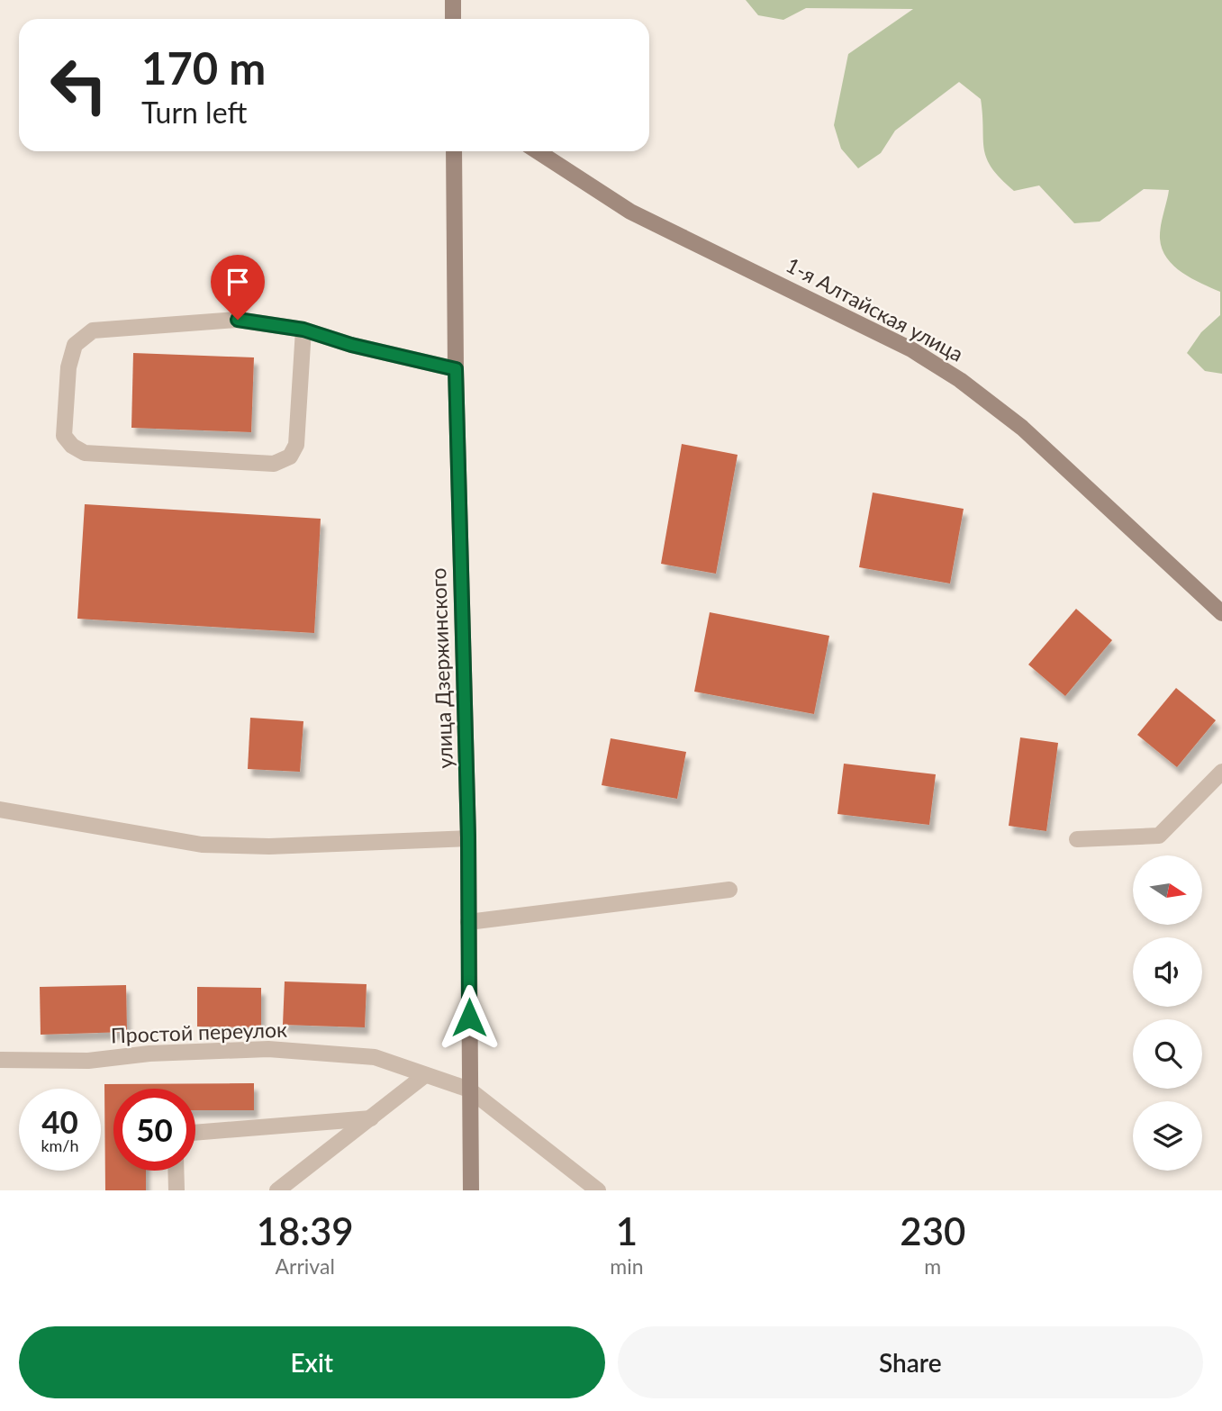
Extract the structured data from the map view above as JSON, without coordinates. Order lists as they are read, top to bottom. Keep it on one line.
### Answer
{"streets":{"main road":["1-я Алтайская улица","улица Дзержинского"],"street":["Простой переулок"]},"crossings":[["улица Дзержинского","Простой переулок"]],"north":"right","page":{"turn":["170 m","Turn left"],"speed":"40 km/h","limit":"50","eta":["18:39","Arrival","1","min","230","m"],"buttons":["Exit","Share"]}}
